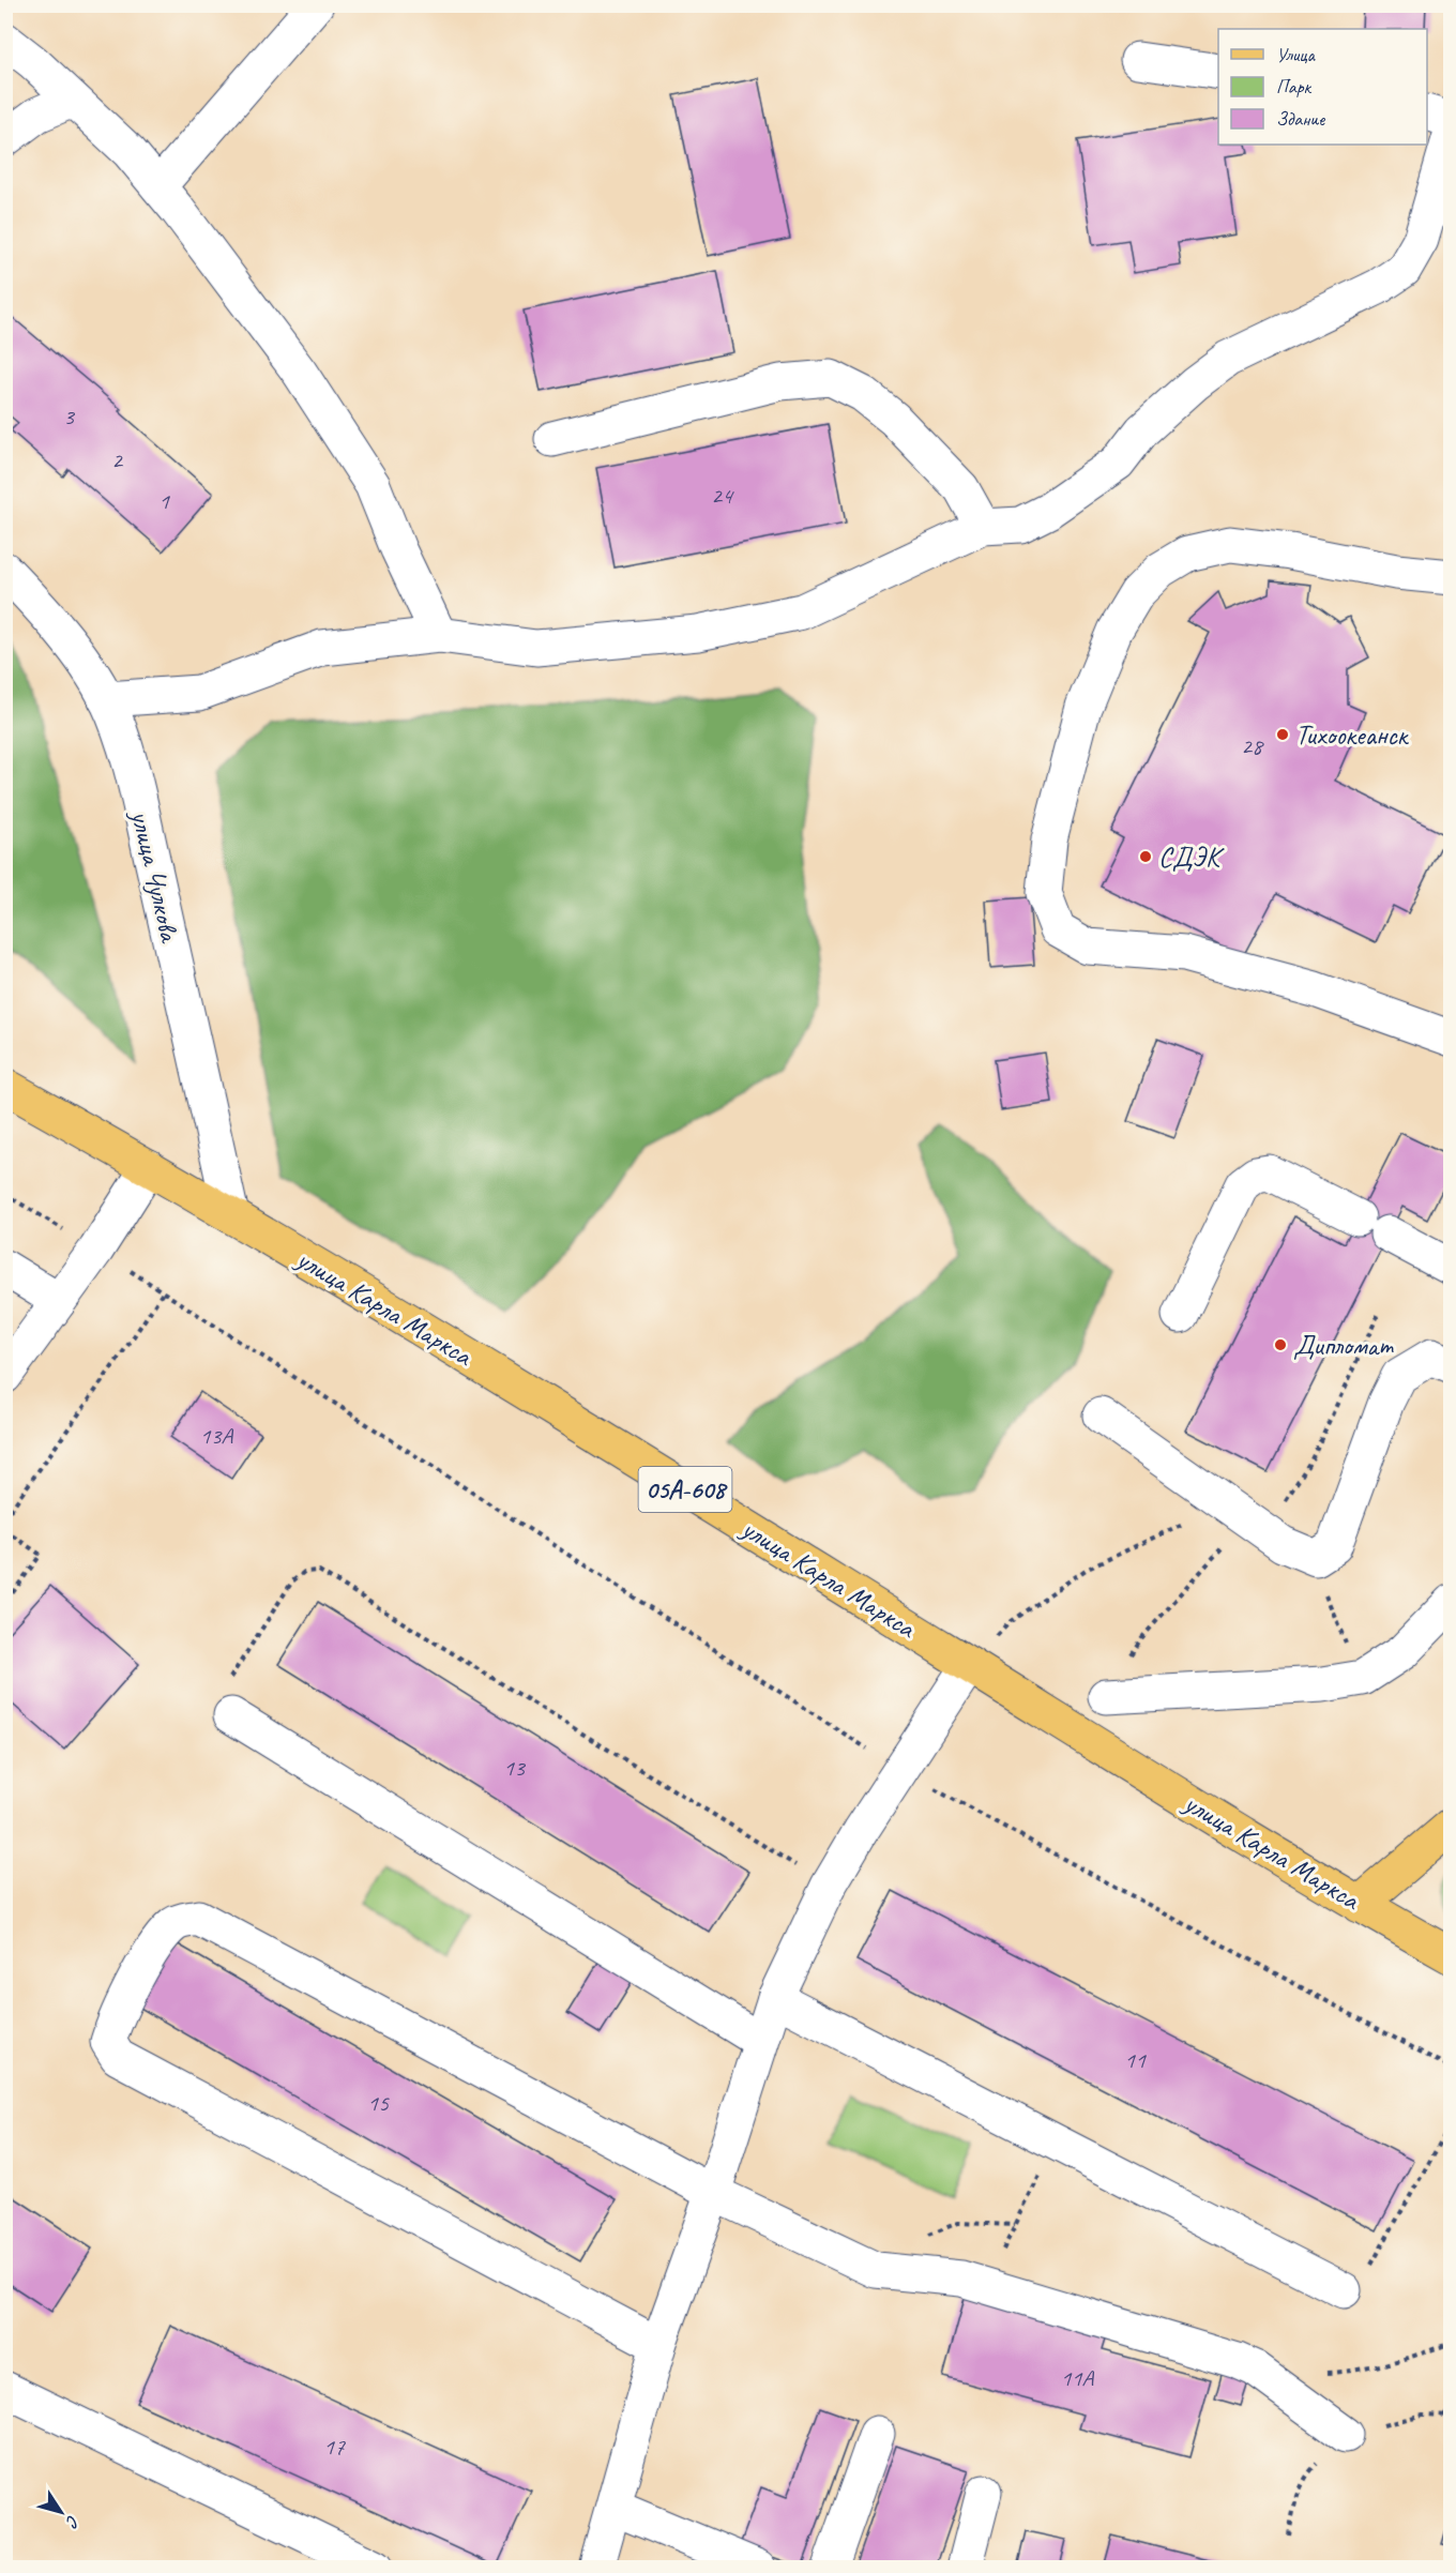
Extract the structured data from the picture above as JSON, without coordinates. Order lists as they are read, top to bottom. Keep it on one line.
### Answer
{"streets":{"main road":["улица Карла Маркса","05А-608"],"street":["улица Чулкова"]},"crossings":[["улица Чулкова","улица Карла Маркса"]],"places":["Тихоокеанск","СДЭК","Дипломат"],"house_numbers":["3","2","24","1","28","13А","13","11","15","11А","17"],"legend":["Улица","Парк","Здание"],"north":"bottom right"}
